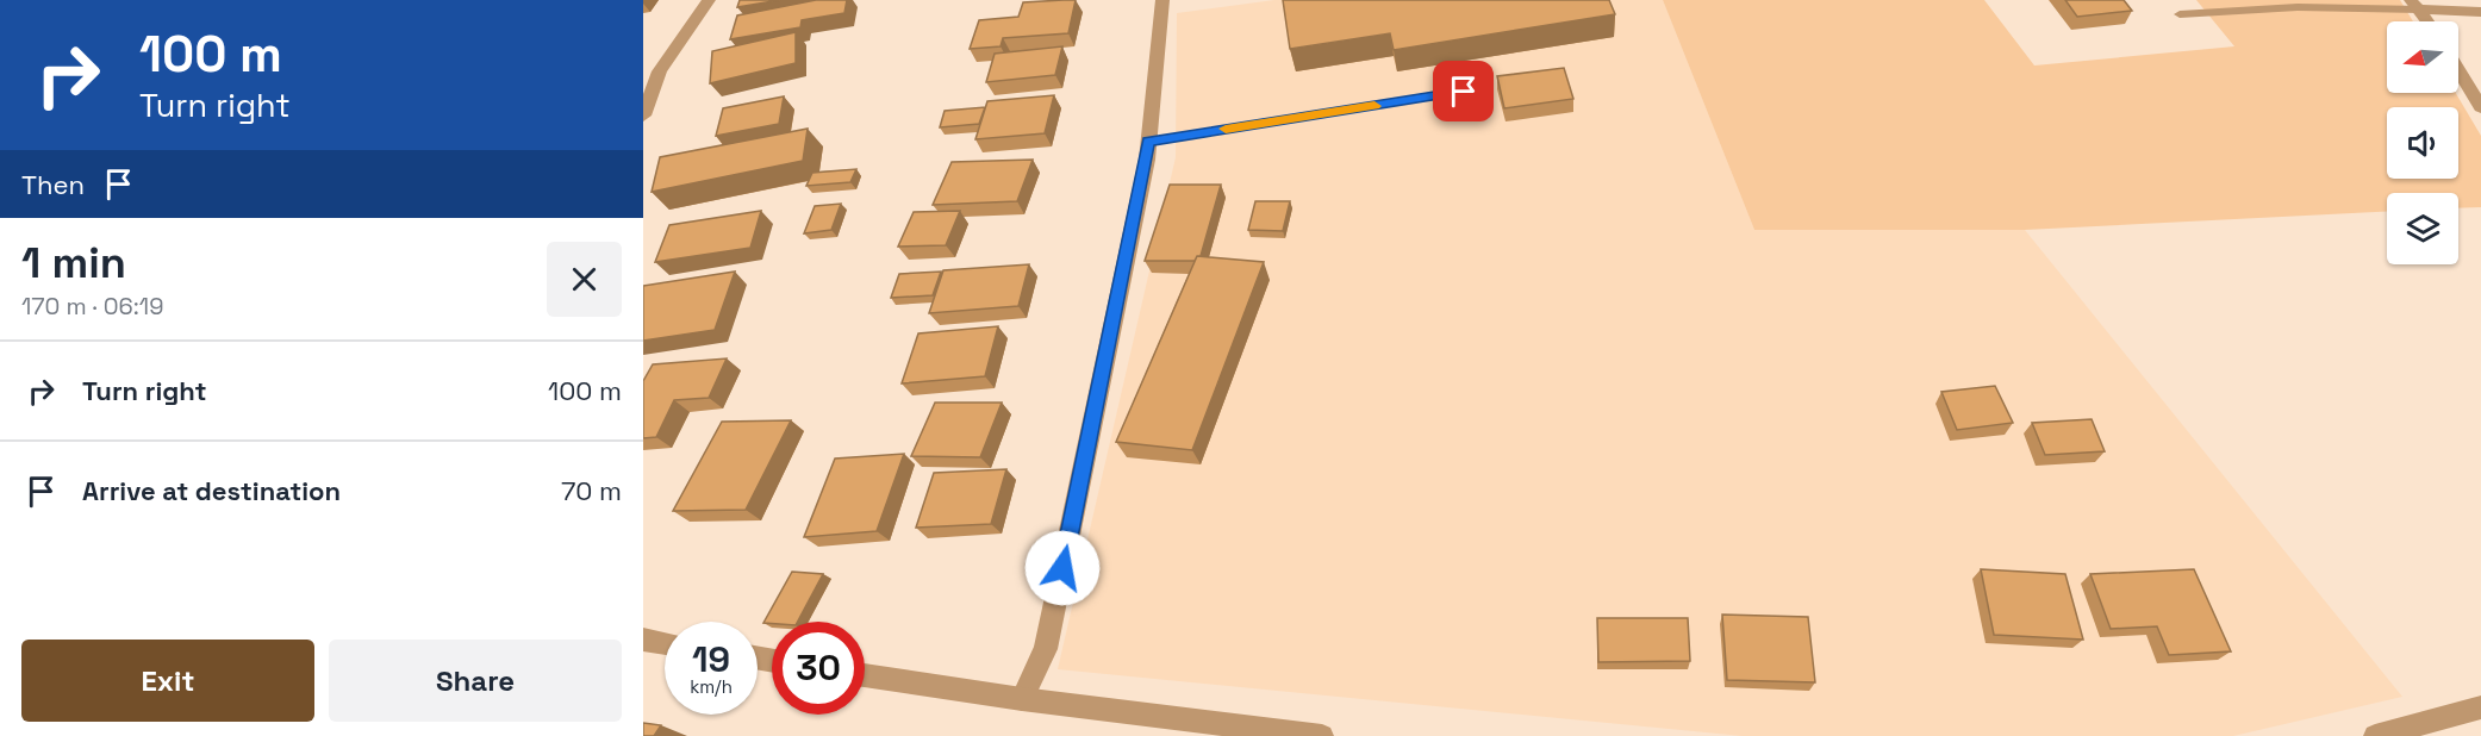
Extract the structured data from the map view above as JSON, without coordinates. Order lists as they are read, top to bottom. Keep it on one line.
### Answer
{"north":"left","page":{"turn":["100 m","Turn right"],"then":"Then","heading":["1 min","170 m · 06:19"],"list":[{"name":"Turn right","value":"100 m"},{"name":"Arrive at destination","value":"70 m"}],"speed":"19 km/h","limit":"30","buttons":["Exit","Share"]}}
